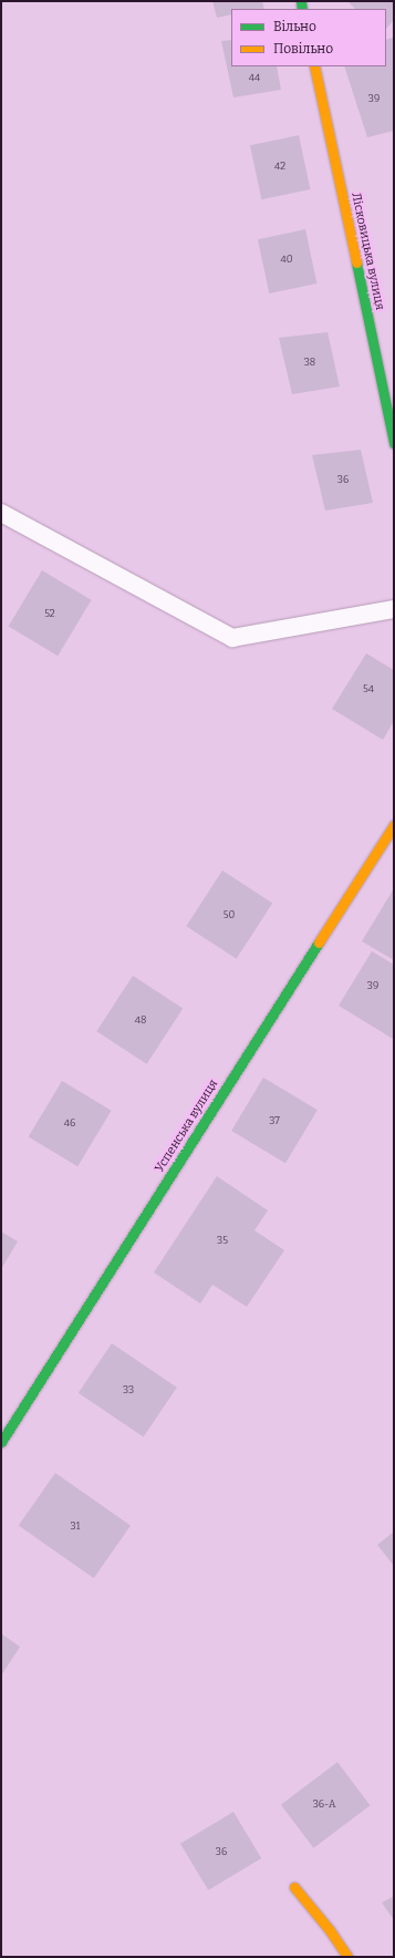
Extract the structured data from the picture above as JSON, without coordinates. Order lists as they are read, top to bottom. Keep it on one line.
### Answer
{"streets":{"street":["Лісковицька вулиця","Успенська вулиця"]},"house_numbers":["44","39","42","40","38","36","52","54","50","39","48","37","46","35","33","31","36-А","36"],"legend":["Вільно","Повільно"]}
